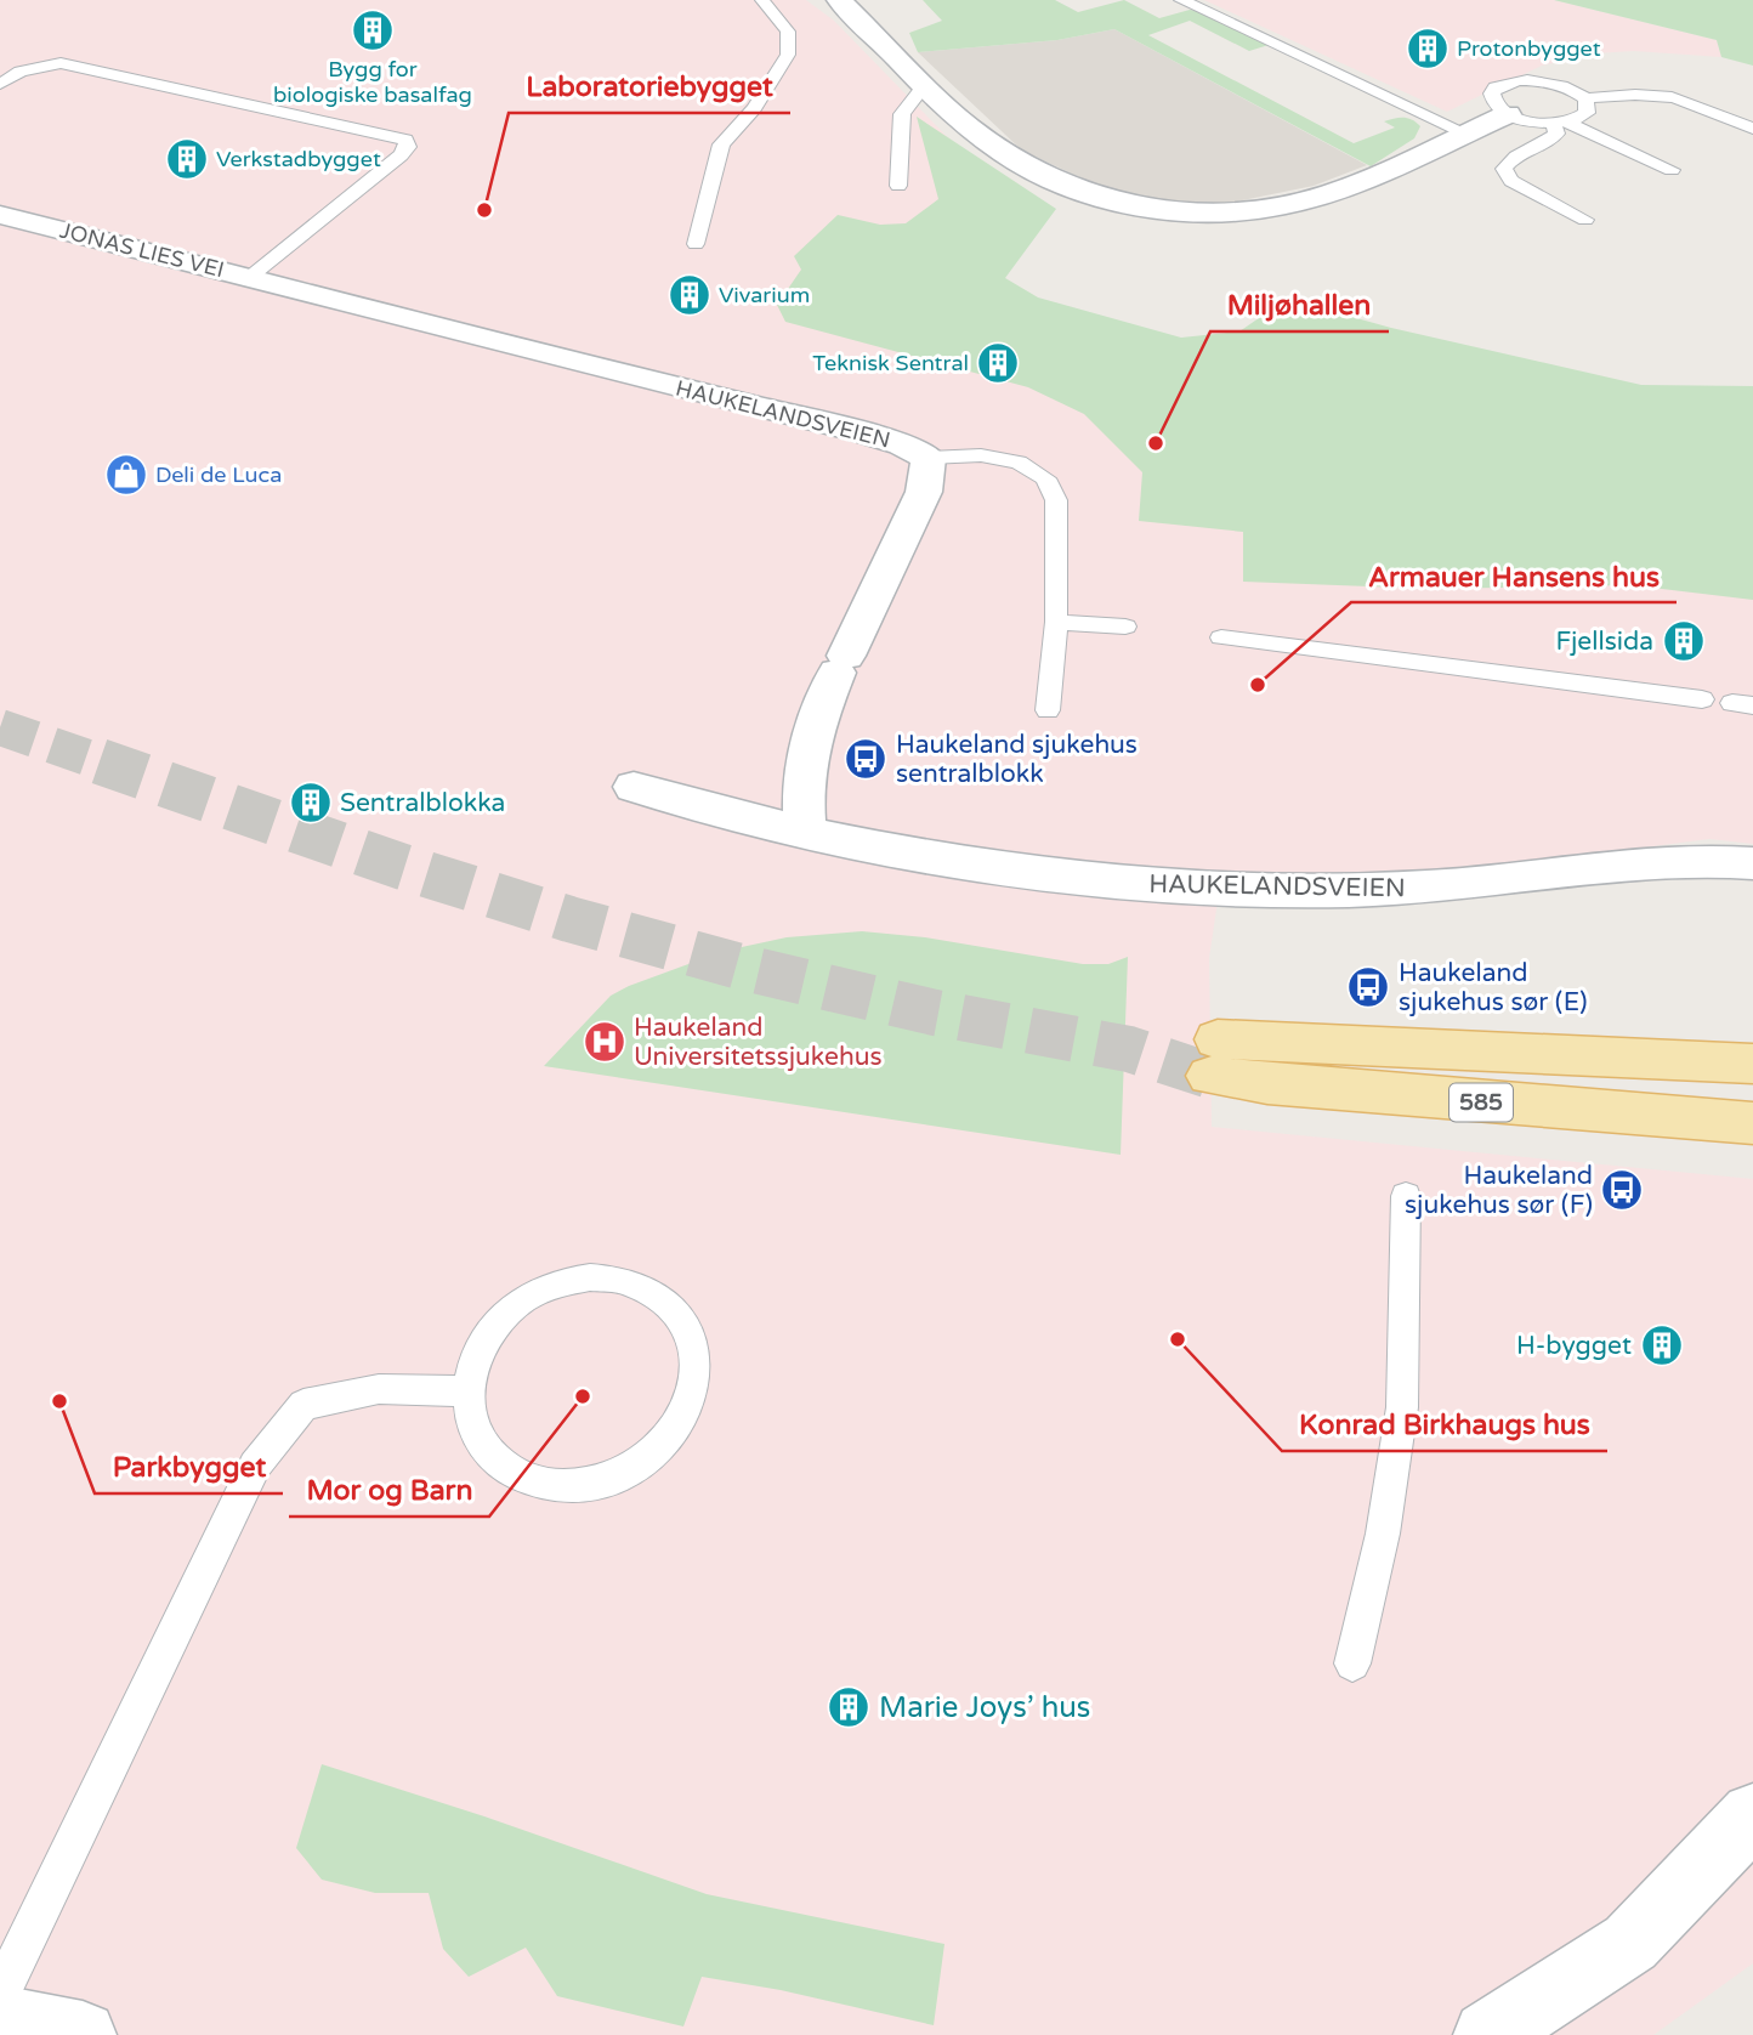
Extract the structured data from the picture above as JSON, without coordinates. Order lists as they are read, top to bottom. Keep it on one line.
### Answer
{"streets":{"main road":["585"],"street":["JONAS LIES VEI","HAUKELANDSVEIEN"]},"crossings":[["JONAS LIES VEI","HAUKELANDSVEIEN"]],"places":{"building":["Bygg for biologiske basalfag","Protonbygget","Verkstadbygget","Vivarium","Teknisk Sentral","Fjellsida","Sentralblokka","H-bygget","Marie Joys’ hus"],"other":["Laboratoriebygget","Miljøhallen","Armauer Hansens hus","Konrad Birkhaugs hus","Mor og Barn","Parkbygget"],"shop":["Deli de Luca"],"bus stop":["Haukeland sjukehus sentralblokk","Haukeland sjukehus sør (E)","Haukeland sjukehus sør (F)"],"hospital":["Haukeland Universitetssjukehus"]}}
